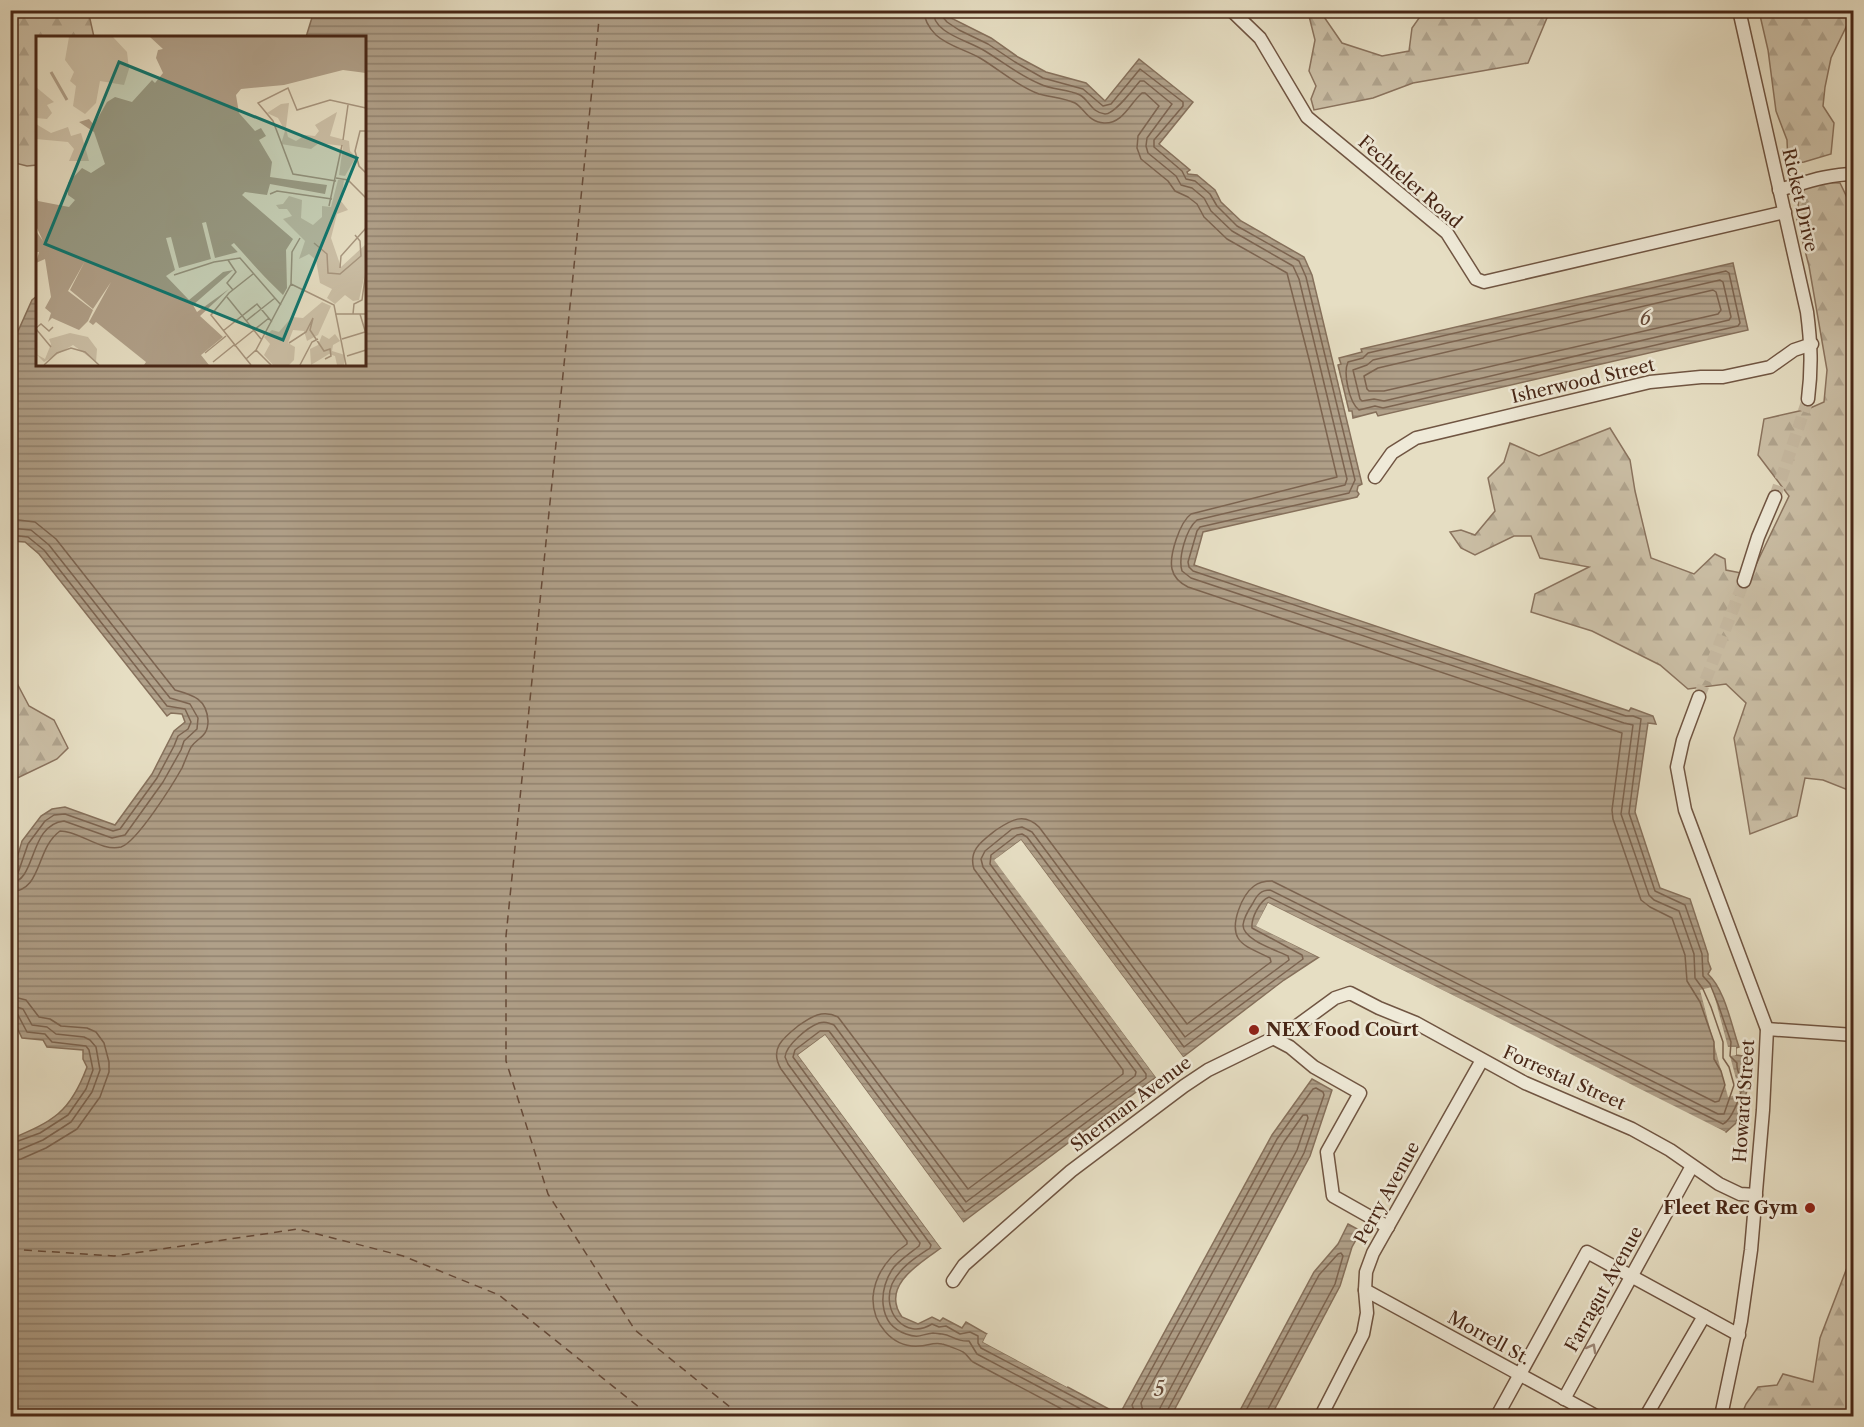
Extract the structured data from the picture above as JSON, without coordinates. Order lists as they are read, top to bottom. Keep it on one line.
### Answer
{"streets":{"street":["Fechteler Road","Ricket Drive","Isherwood Street","Forrestal Street","Howard Street","Sherman Avenue","Perry Avenue","Farragut Avenue","Morrell St."]},"crossings":[["Fechteler Road","Ricket Drive"],["Ricket Drive","Isherwood Street"],["Forrestal Street","Howard Street"],["Forrestal Street","Sherman Avenue"],["Forrestal Street","Perry Avenue"],["Forrestal Street","Farragut Avenue"],["Perry Avenue","Morrell St."],["Farragut Avenue","Morrell St."]],"water":["6","5"],"places":["NEX Food Court","Fleet Rec Gym"]}
